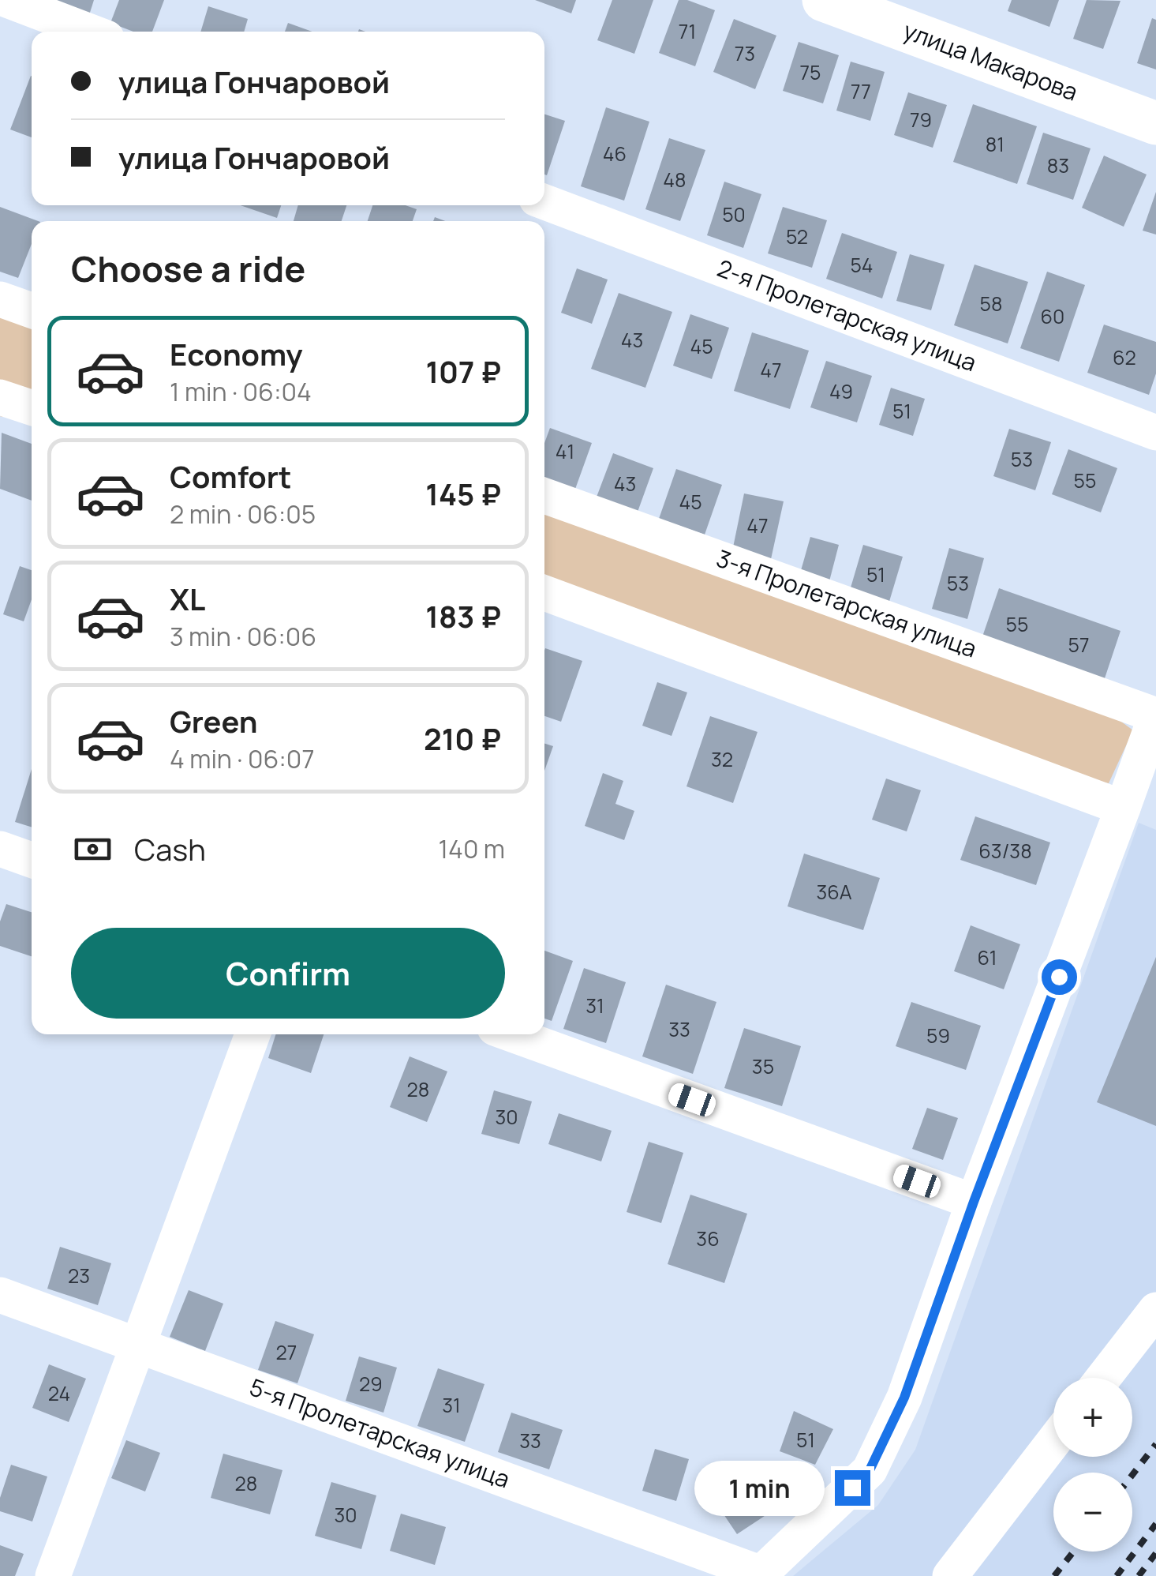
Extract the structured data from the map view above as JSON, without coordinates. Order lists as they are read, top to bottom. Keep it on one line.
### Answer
{"streets":{"main road":["улица Макарова"],"street":["2-я Пролетарская улица","3-я Пролетарская улица","5-я Пролетарская улица"]},"house_numbers":["71","73","75","77","79","81","46","83","48","50","52","54","58","60","43","45","62","47","49","51","41","53","55","43","45","47","51","53","55","57","32","63/38","36А","61","31","33","59","35","28","30","36","23","27","29","24","31","51","33","28","30"],"page":{"banner":["улица Гончаровой","улица Гончаровой"],"heading":"Choose a ride","list":[{"name":"Economy","note":"1 min · 06:04","value":"107 ₽"},{"name":"Comfort","note":"2 min · 06:05","value":"145 ₽"},{"name":"XL","note":"3 min · 06:06","value":"183 ₽"},{"name":"Green","note":"4 min · 06:07","value":"210 ₽"}],"pay":["Cash","140 m"],"buttons":"Confirm","map_buttons":["+","−"],"bubble":"1 min"}}
